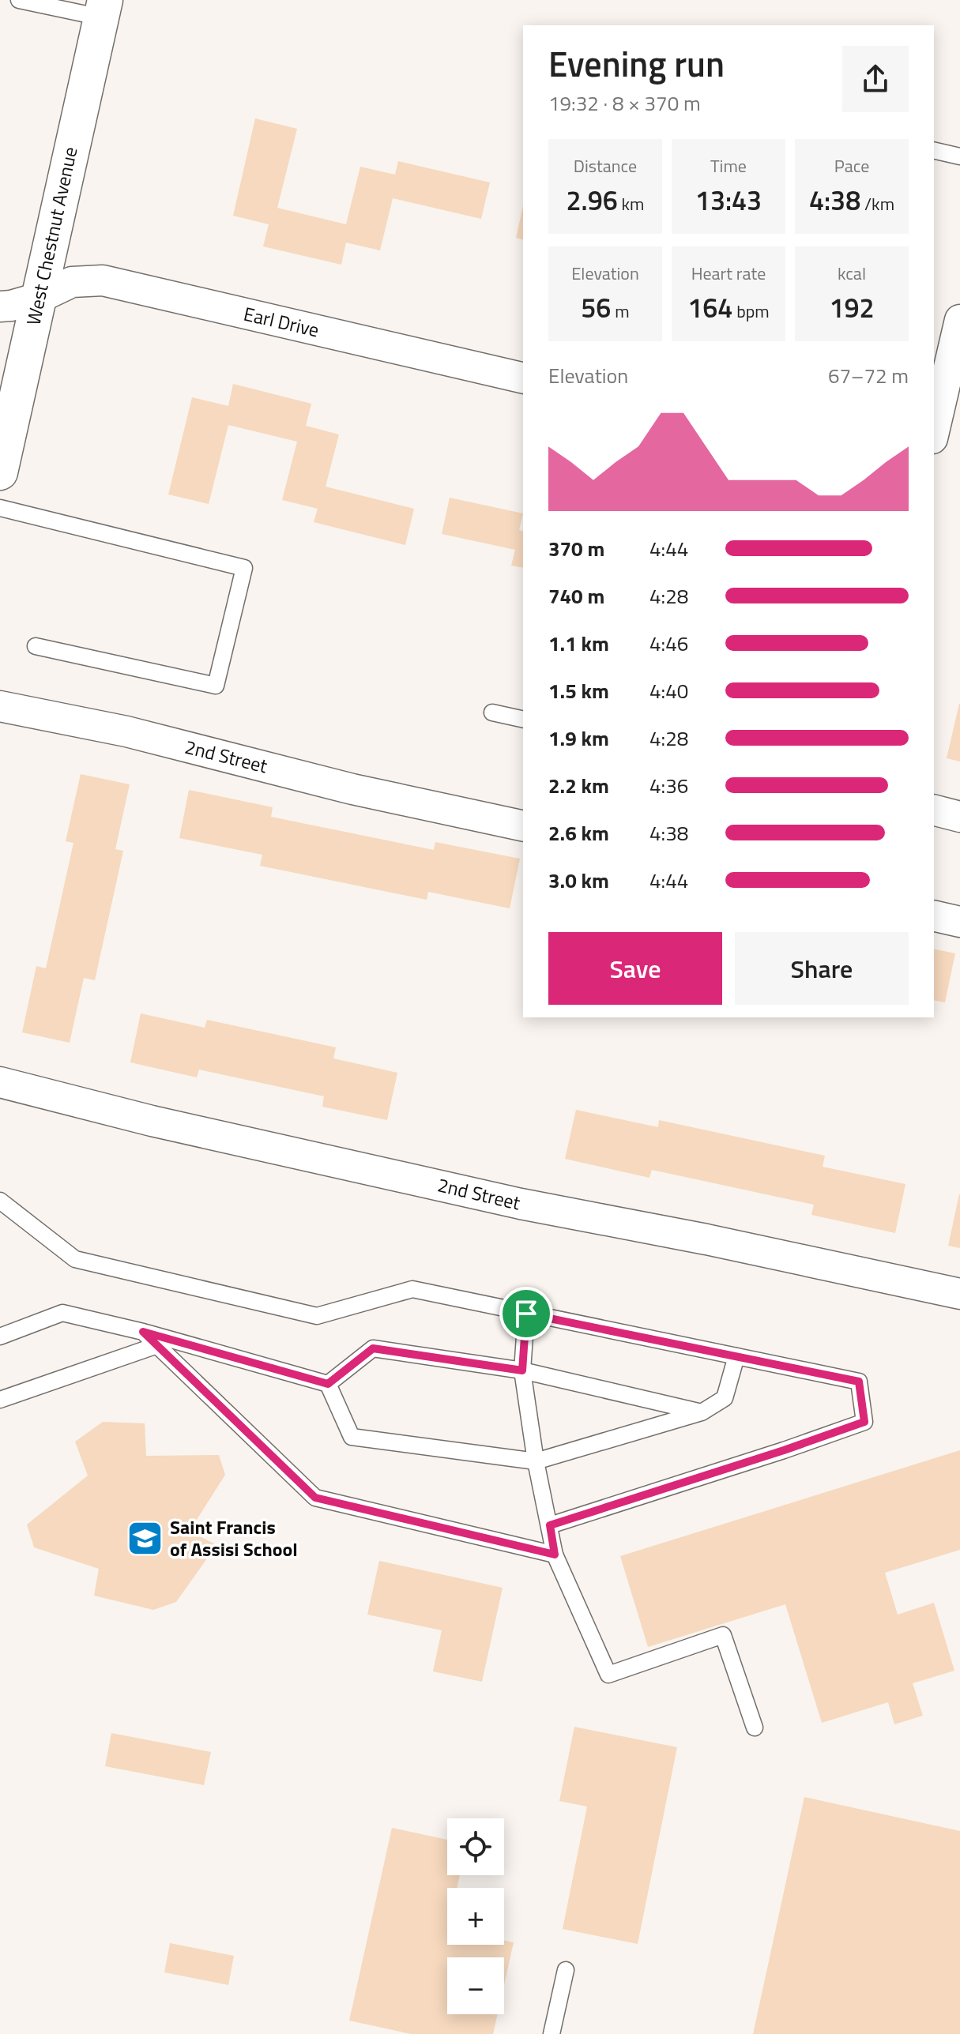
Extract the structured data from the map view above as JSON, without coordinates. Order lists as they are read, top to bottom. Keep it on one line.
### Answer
{"streets":{"street":["West Chestnut Avenue","Earl Drive","2nd Street"]},"crossings":[["West Chestnut Avenue","Earl Drive"]],"places":{"school or university":["Saint Francis of Assisi School"]},"page":{"heading":["Evening run","19:32 · 8 × 370 m"],"stats":[["Distance","2.96 km"],["Time","13:43"],["Pace","4:38 /km"],["Elevation","56 m"],["Heart rate","164 bpm"],["kcal","192"]],"chart":["Elevation","67–72 m"],"list":[{"name":"370 m","note":"4:44"},{"name":"740 m","note":"4:28"},{"name":"1.1 km","note":"4:46"},{"name":"1.5 km","note":"4:40"},{"name":"1.9 km","note":"4:28"},{"name":"2.2 km","note":"4:36"},{"name":"2.6 km","note":"4:38"},{"name":"3.0 km","note":"4:44"}],"buttons":["Save","Share"],"map_buttons":["+","−"]}}
